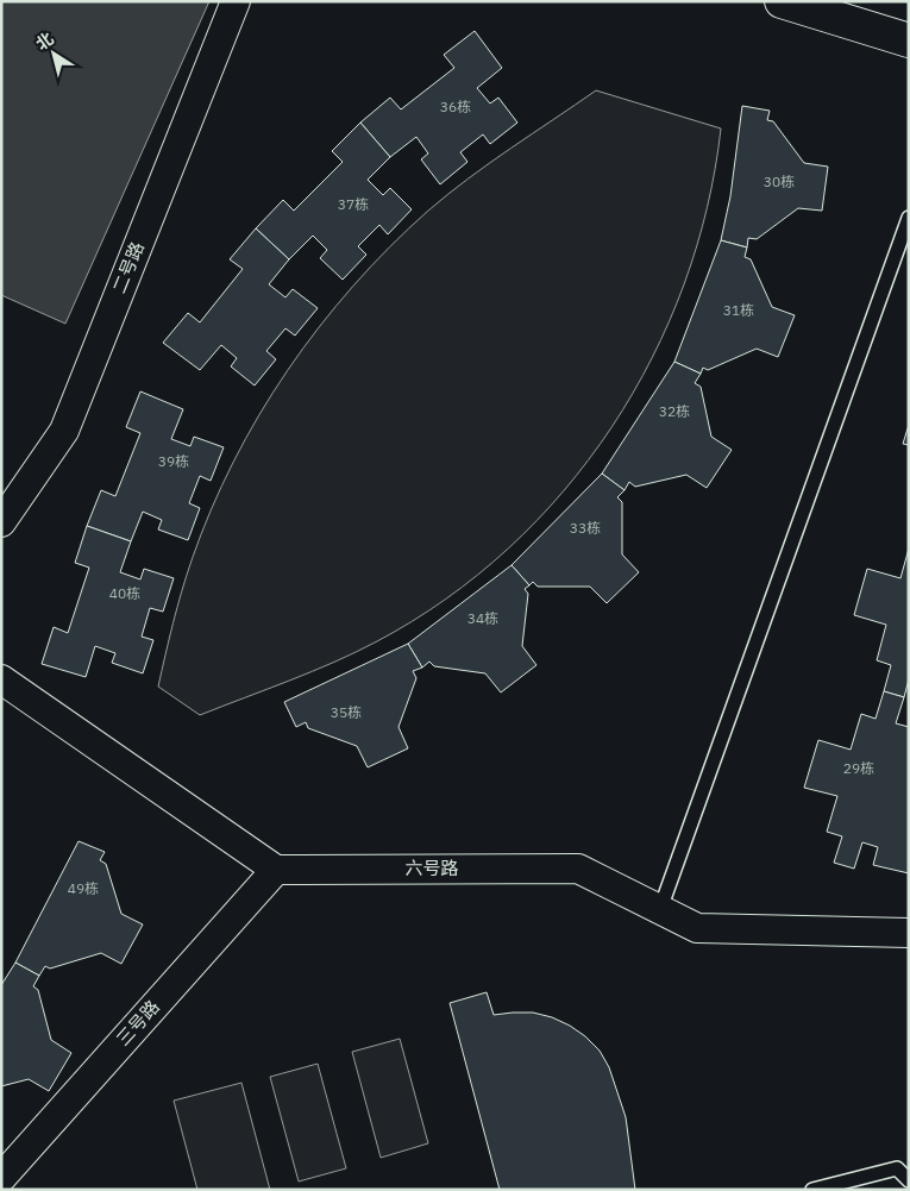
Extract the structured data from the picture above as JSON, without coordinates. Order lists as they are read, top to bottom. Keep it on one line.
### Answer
{"streets":{"street":["二号路","六号路","三号路"]},"crossings":[["六号路","三号路"]],"house_numbers":["36栋","30栋","37栋","31栋","32栋","39栋","33栋","40栋","34栋","35栋","29栋","49栋"],"north":"top left"}
